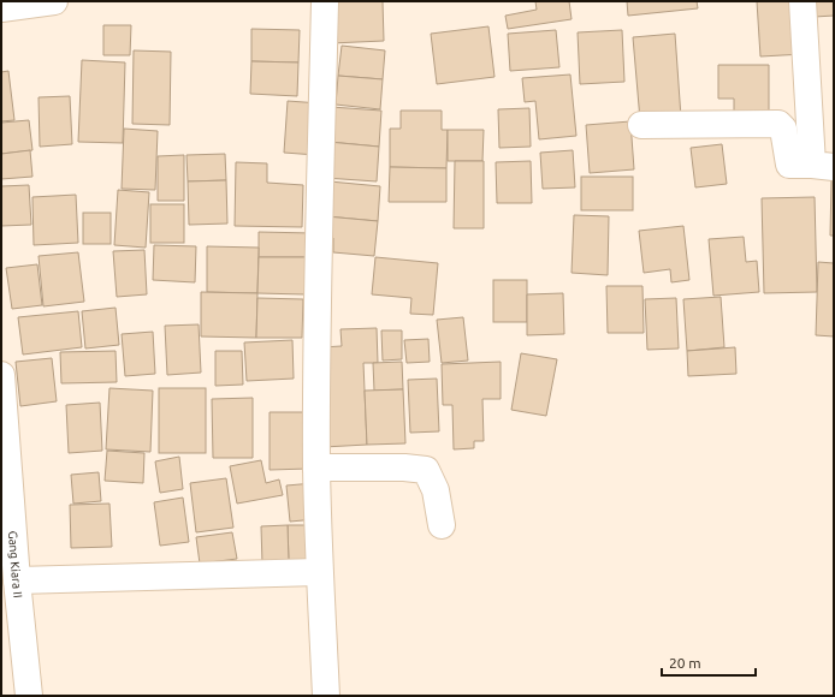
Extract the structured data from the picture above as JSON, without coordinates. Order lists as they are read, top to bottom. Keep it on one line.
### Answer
{"streets":{"street":["Gang Kiara II"]},"scale_bar":"20 m"}
